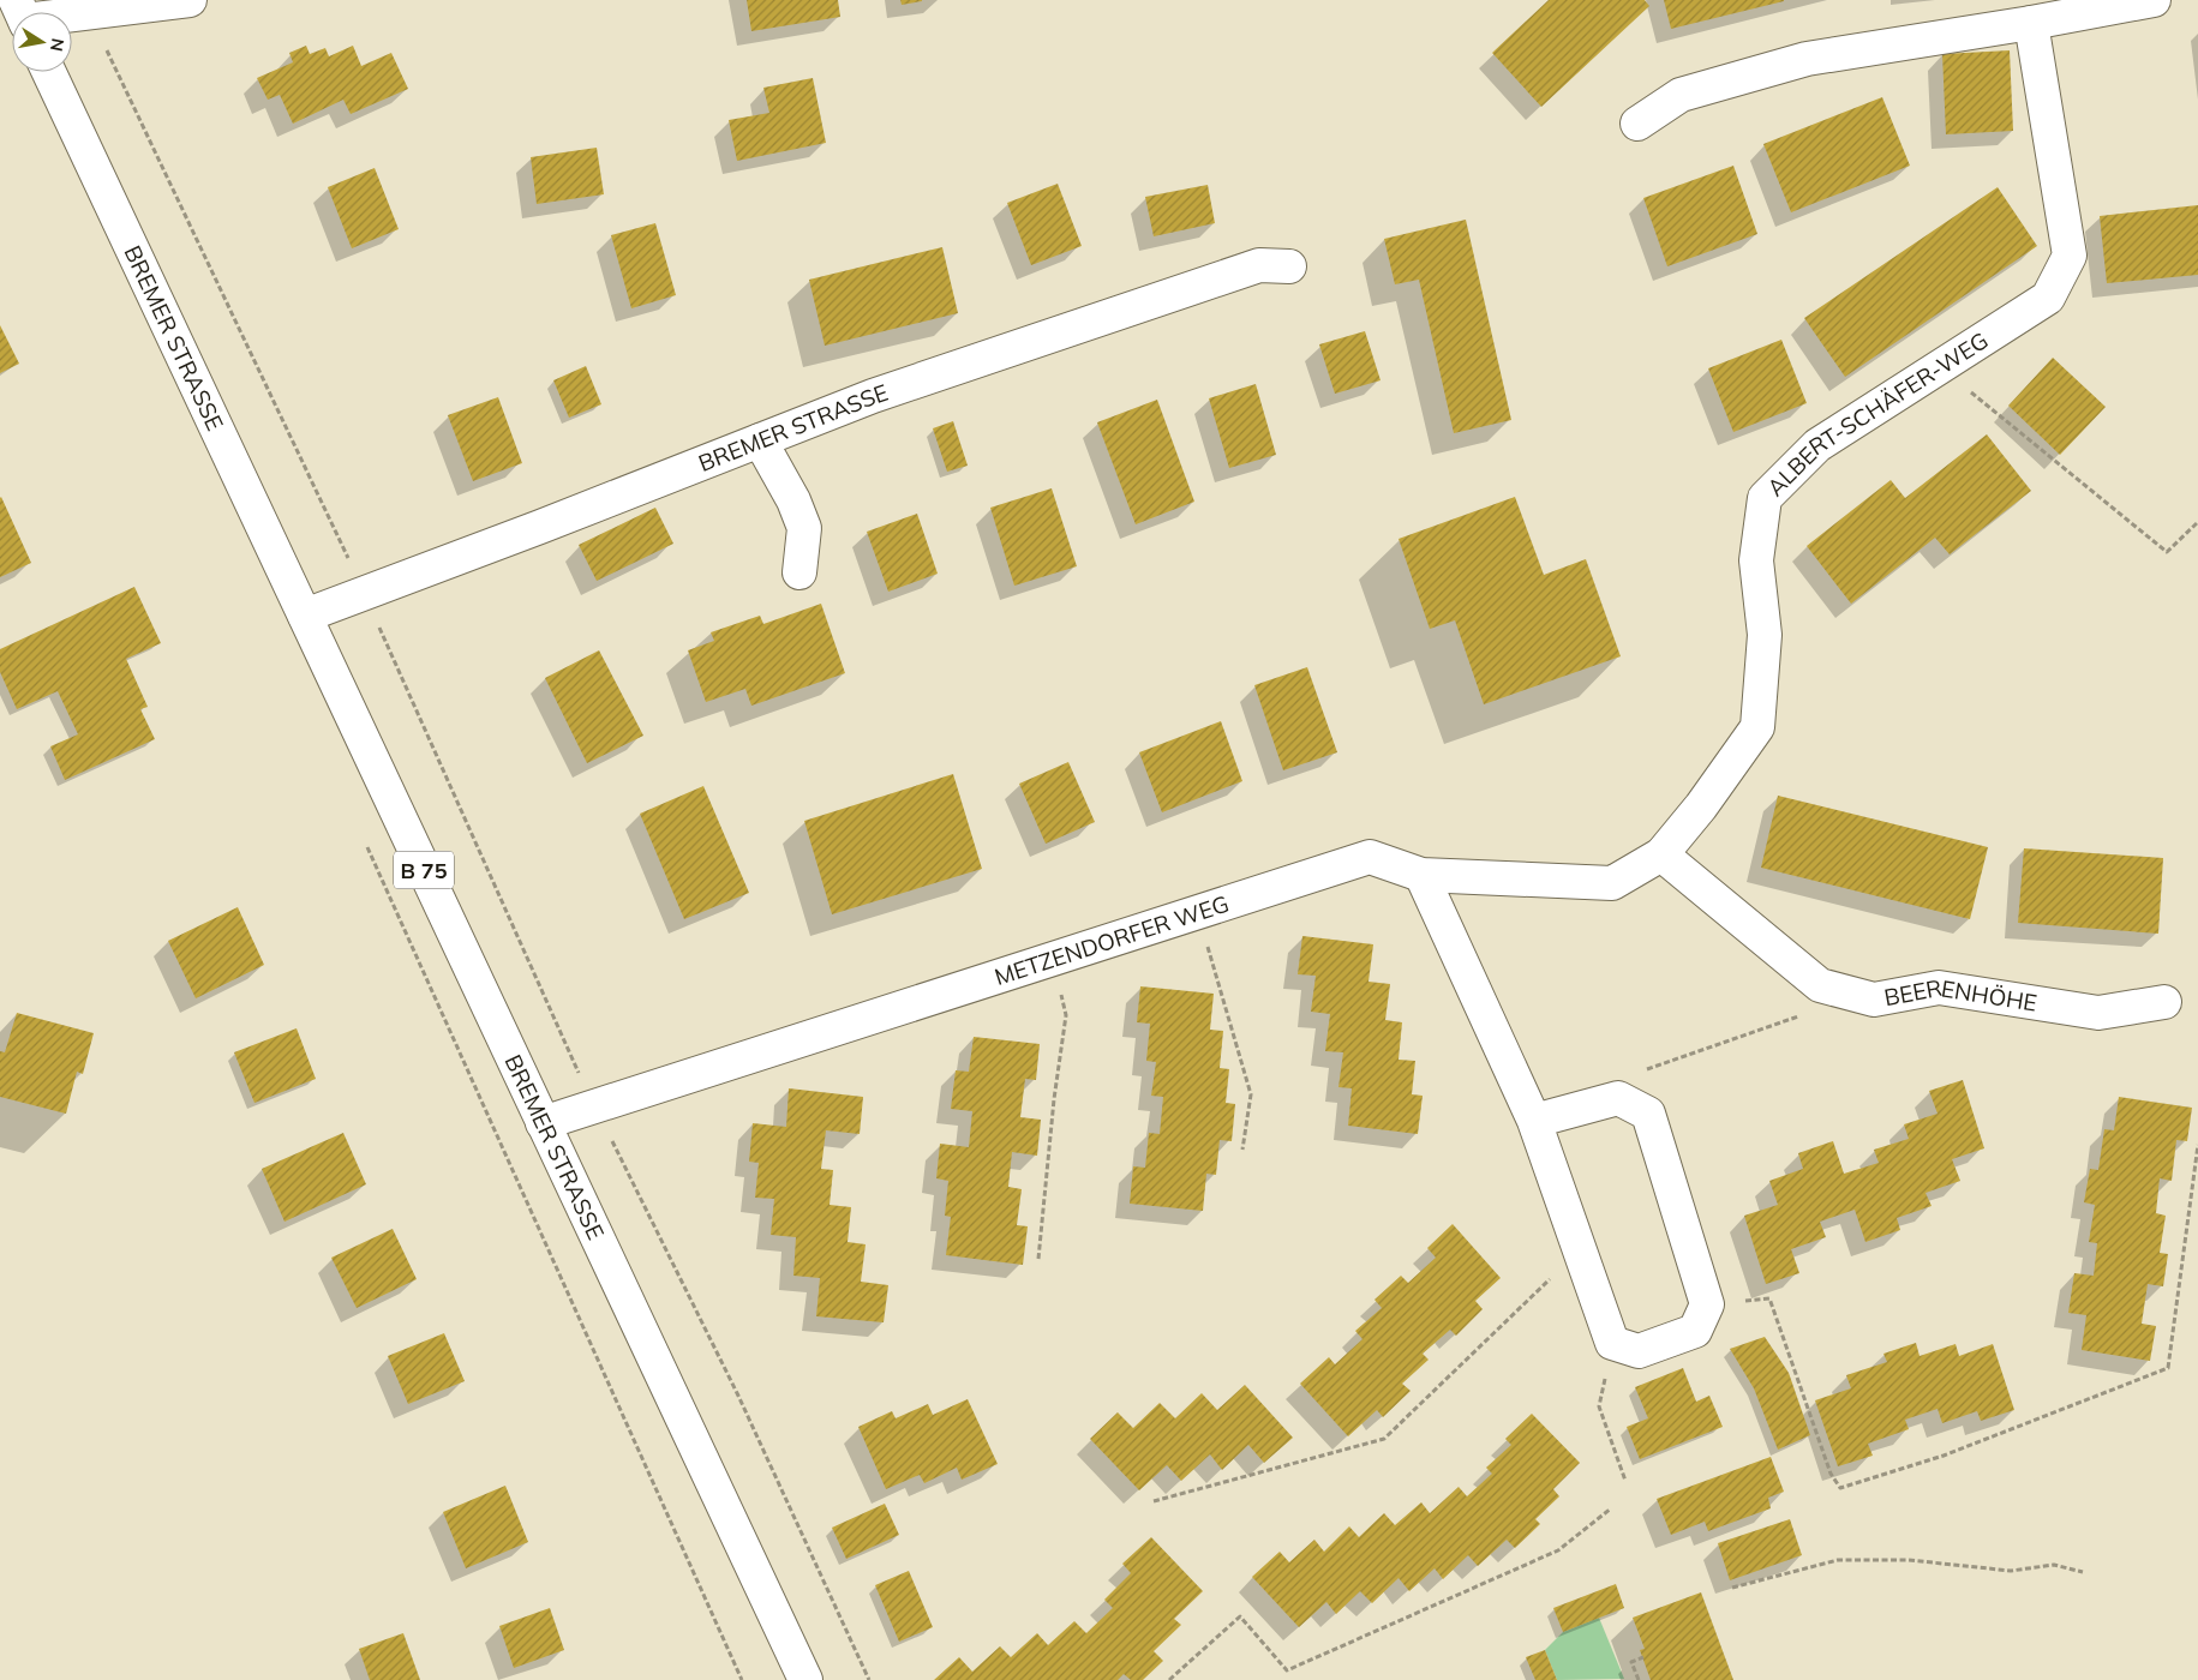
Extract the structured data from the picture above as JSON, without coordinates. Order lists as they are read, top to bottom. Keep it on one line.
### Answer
{"streets":{"street":["BREMER STRASSE","ALBERT-SCHÄFER-WEG","B 75","METZENDORFER WEG","BEERENHÖHE"]},"crossings":[["BREMER STRASSE","METZENDORFER WEG"],["ALBERT-SCHÄFER-WEG","METZENDORFER WEG"],["ALBERT-SCHÄFER-WEG","BEERENHÖHE"]],"north":"right"}
